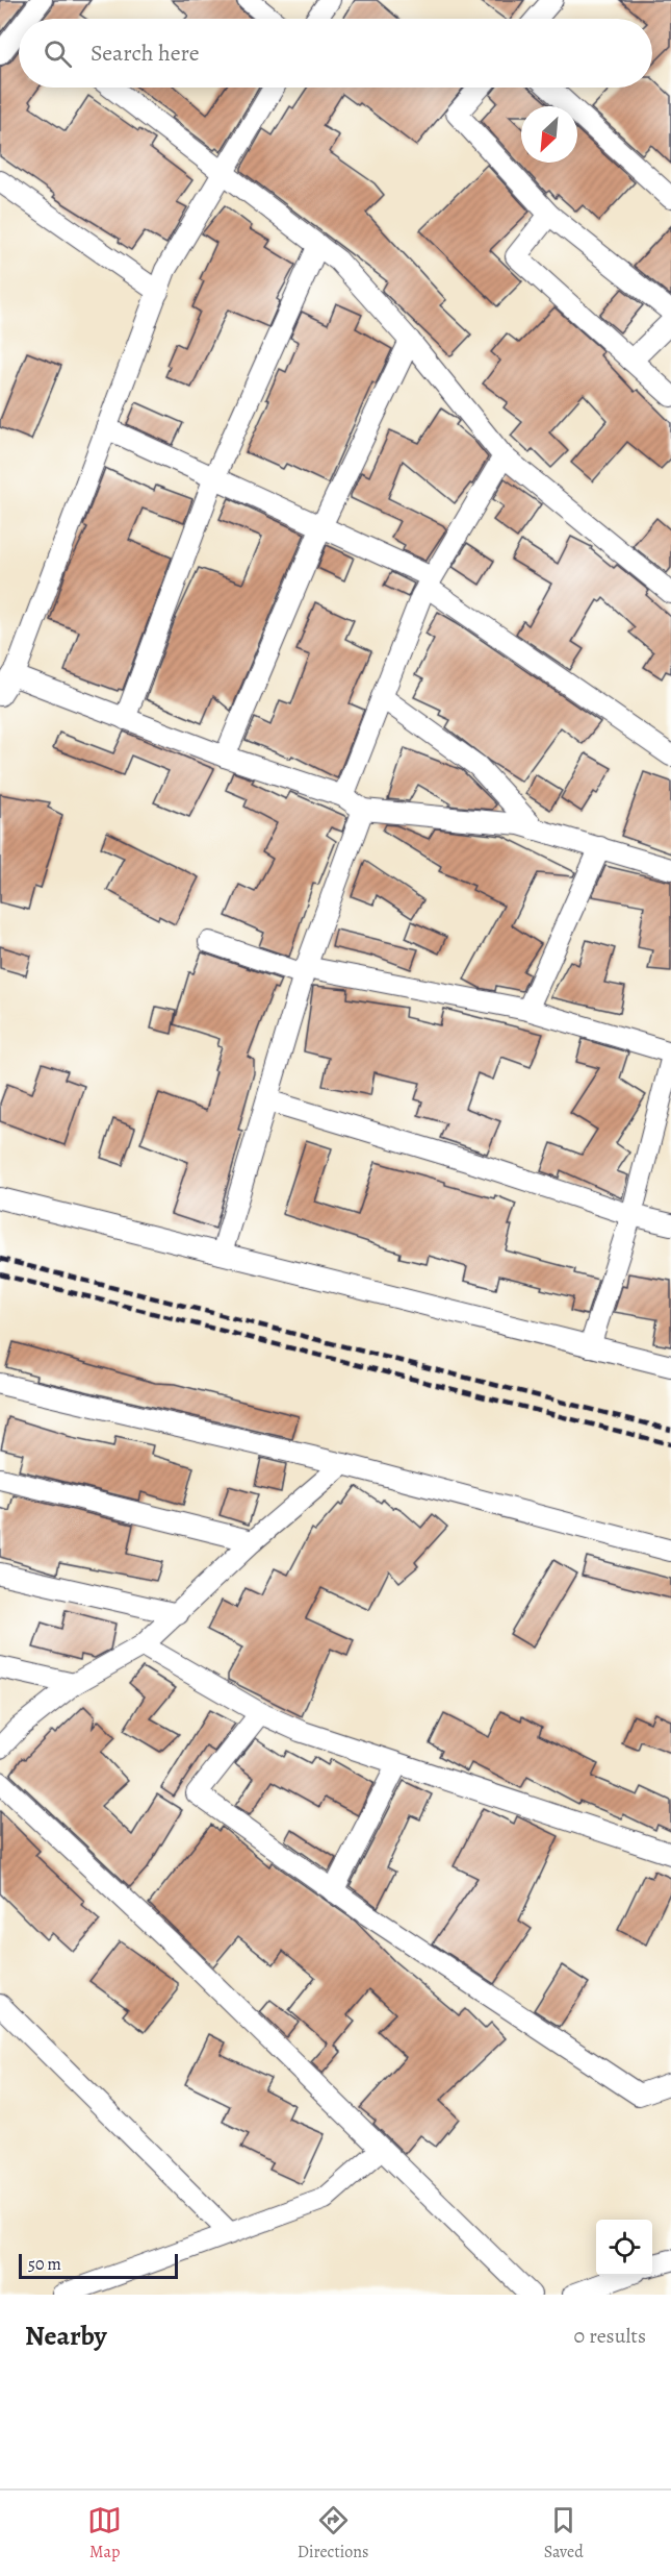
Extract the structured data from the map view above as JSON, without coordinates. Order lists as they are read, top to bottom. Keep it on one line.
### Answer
{"scale_bar":"50 m","north":"bottom left","page":{"search":"Search here","scale":"50 m","heading":["Nearby","0 results"],"nav":["Map","Directions","Saved"]}}
